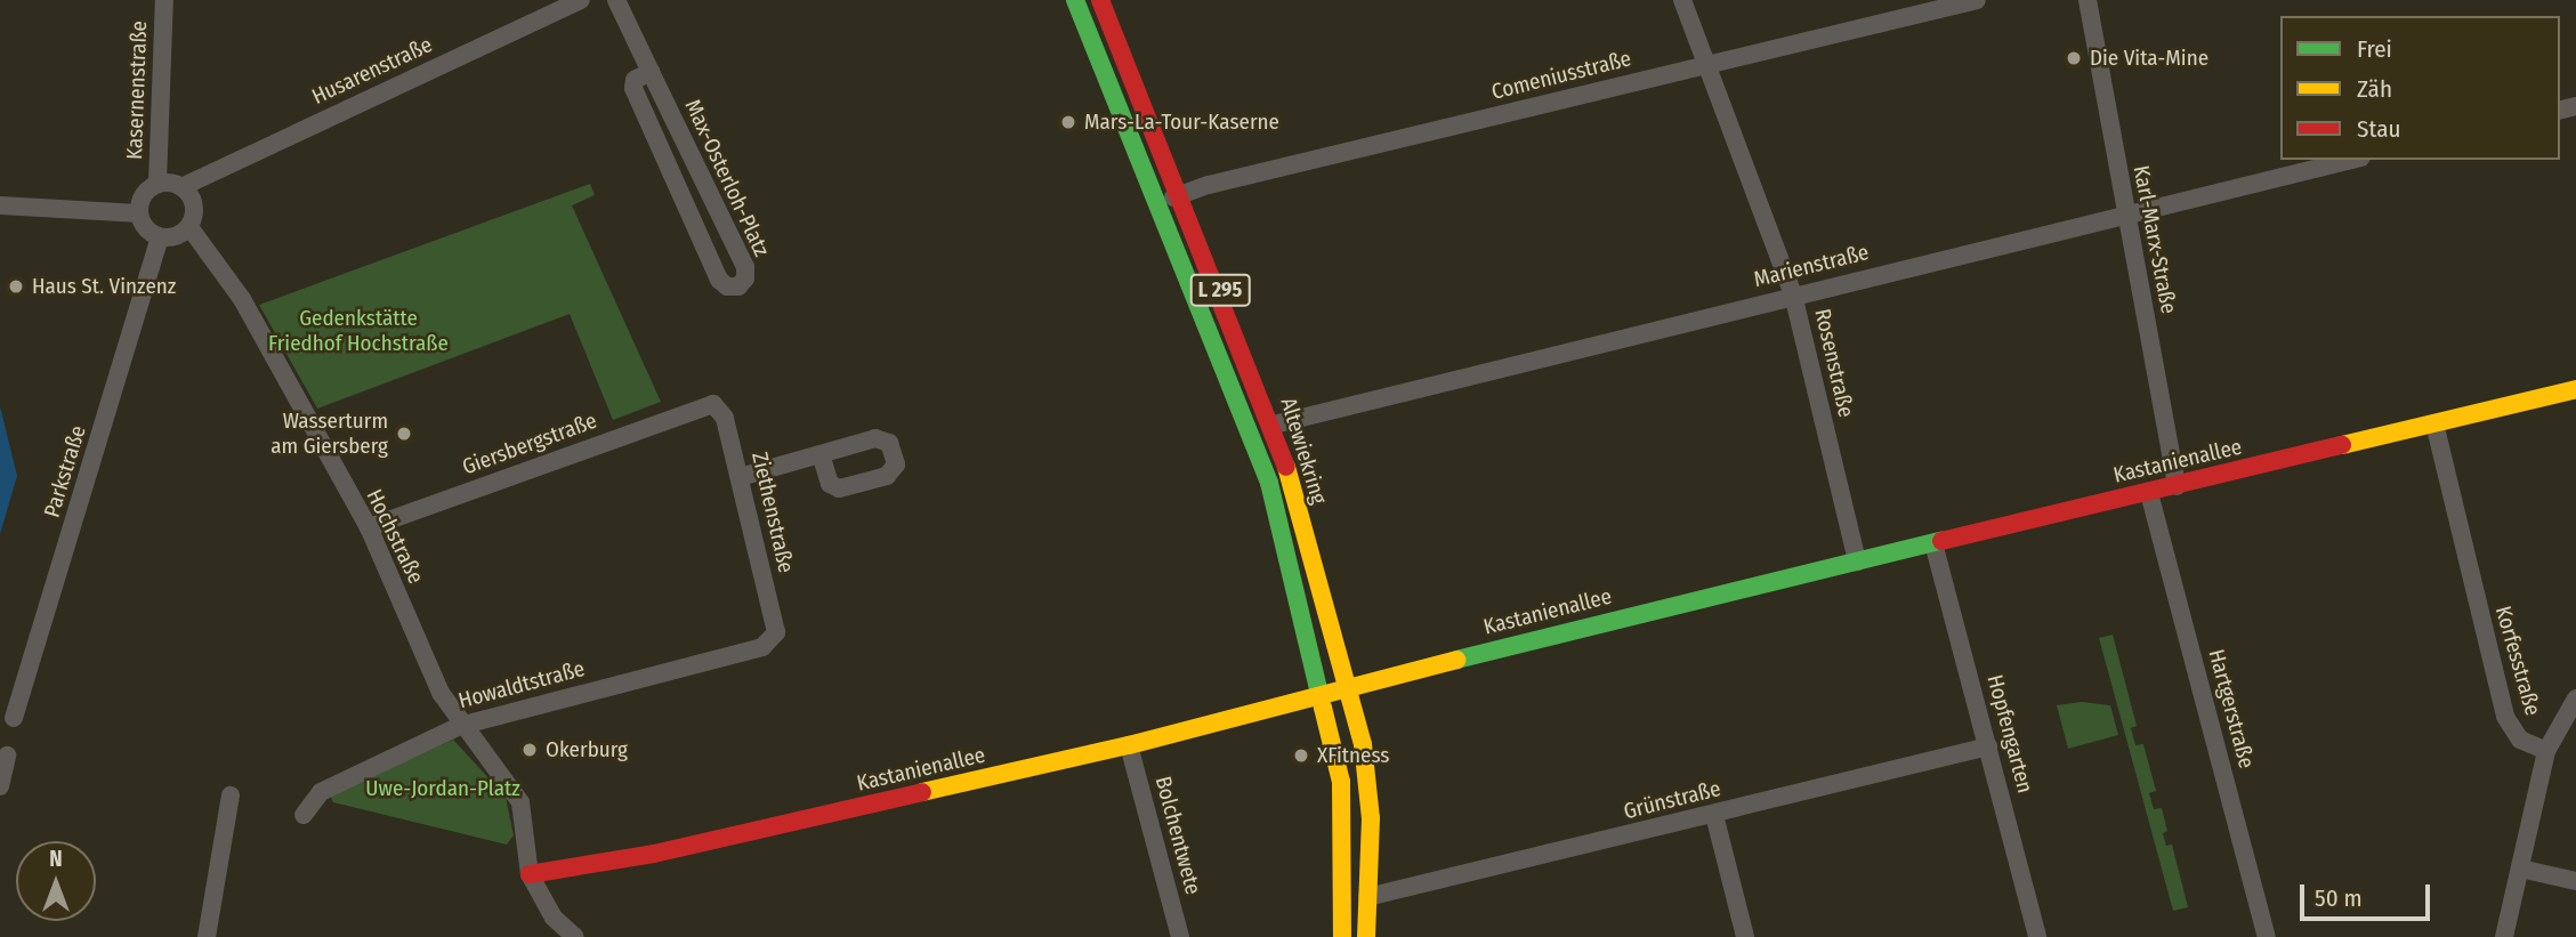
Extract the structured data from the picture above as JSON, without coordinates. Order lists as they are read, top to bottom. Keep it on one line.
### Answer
{"streets":{"main road":["L 295","Altewiekring","Kastanienallee"],"street":["Husarenstraße","Comeniusstraße","Kasernenstraße","Max-Osterloh-Platz","Karl-Marx-Straße","Marienstraße","Rosenstraße","Giersbergstraße","Parkstraße","Ziethenstraße","Hochstraße","Korfesstraße","Howaldtstraße","Hartgerstraße","Hopfengarten","Grünstraße","Bolchentwete"]},"crossings":[["Husarenstraße","Kasernenstraße"],["Husarenstraße","Parkstraße"],["Husarenstraße","Hochstraße"],["Comeniusstraße","Rosenstraße"],["Comeniusstraße","Altewiekring"],["Kasernenstraße","Parkstraße"],["Kasernenstraße","Hochstraße"],["Karl-Marx-Straße","Marienstraße"],["Karl-Marx-Straße","Kastanienallee"],["Marienstraße","Rosenstraße"],["Marienstraße","Altewiekring"],["Rosenstraße","Kastanienallee"],["Giersbergstraße","Ziethenstraße"],["Giersbergstraße","Hochstraße"],["Altewiekring","Kastanienallee"],["Altewiekring","Grünstraße"],["Kastanienallee","Hochstraße"],["Kastanienallee","Korfesstraße"],["Kastanienallee","Hartgerstraße"],["Kastanienallee","Hopfengarten"],["Kastanienallee","Bolchentwete"],["Parkstraße","Hochstraße"],["Ziethenstraße","Howaldtstraße"],["Hochstraße","Howaldtstraße"],["Hopfengarten","Grünstraße"]],"parks":["Gedenkstätte Friedhof Hochstraße","Uwe-Jordan-Platz"],"places":["Die Vita-Mine","Mars-La-Tour-Kaserne","Haus St. Vinzenz","Wasserturm am Giersberg","Okerburg","XFitness"],"legend":["Frei","Zäh","Stau"],"scale_bar":"50 m","north":"top"}
